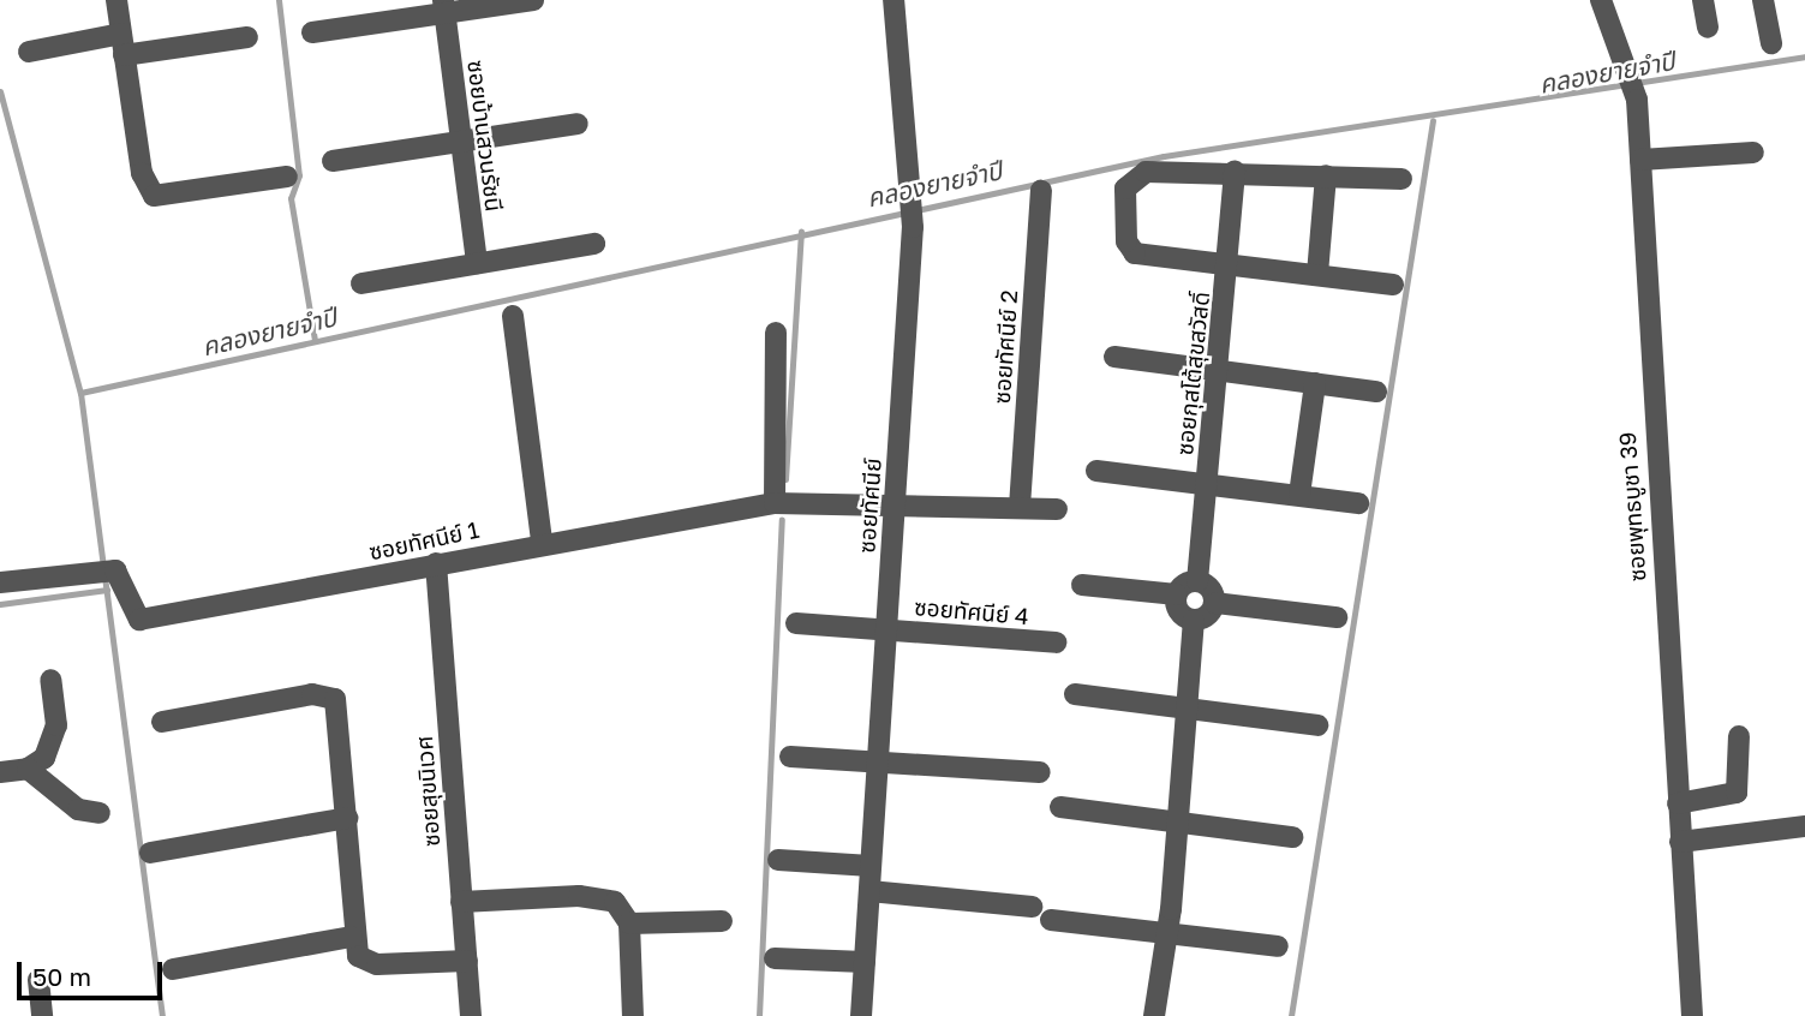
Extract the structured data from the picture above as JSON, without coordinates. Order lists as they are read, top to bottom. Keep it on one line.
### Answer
{"streets":{"street":["ซอยบ้านสวนรัชนี","ซอยทัศนีย์ 2","ซอยกุสโต้สุขสวัสดิ์","ซอยทัศนีย์","ซอยพุทธบูชา 39","ซอยทัศนีย์ 1","ซอยทัศนีย์ 4","ซอยสุขนิเวศ"]},"crossings":[["ซอยทัศนีย์","ซอยทัศนีย์ 1"],["ซอยทัศนีย์","ซอยทัศนีย์ 4"],["ซอยทัศนีย์ 1","ซอยสุขนิเวศ"]],"water":["คลองยายจำปี"],"scale_bar":"50 m"}
